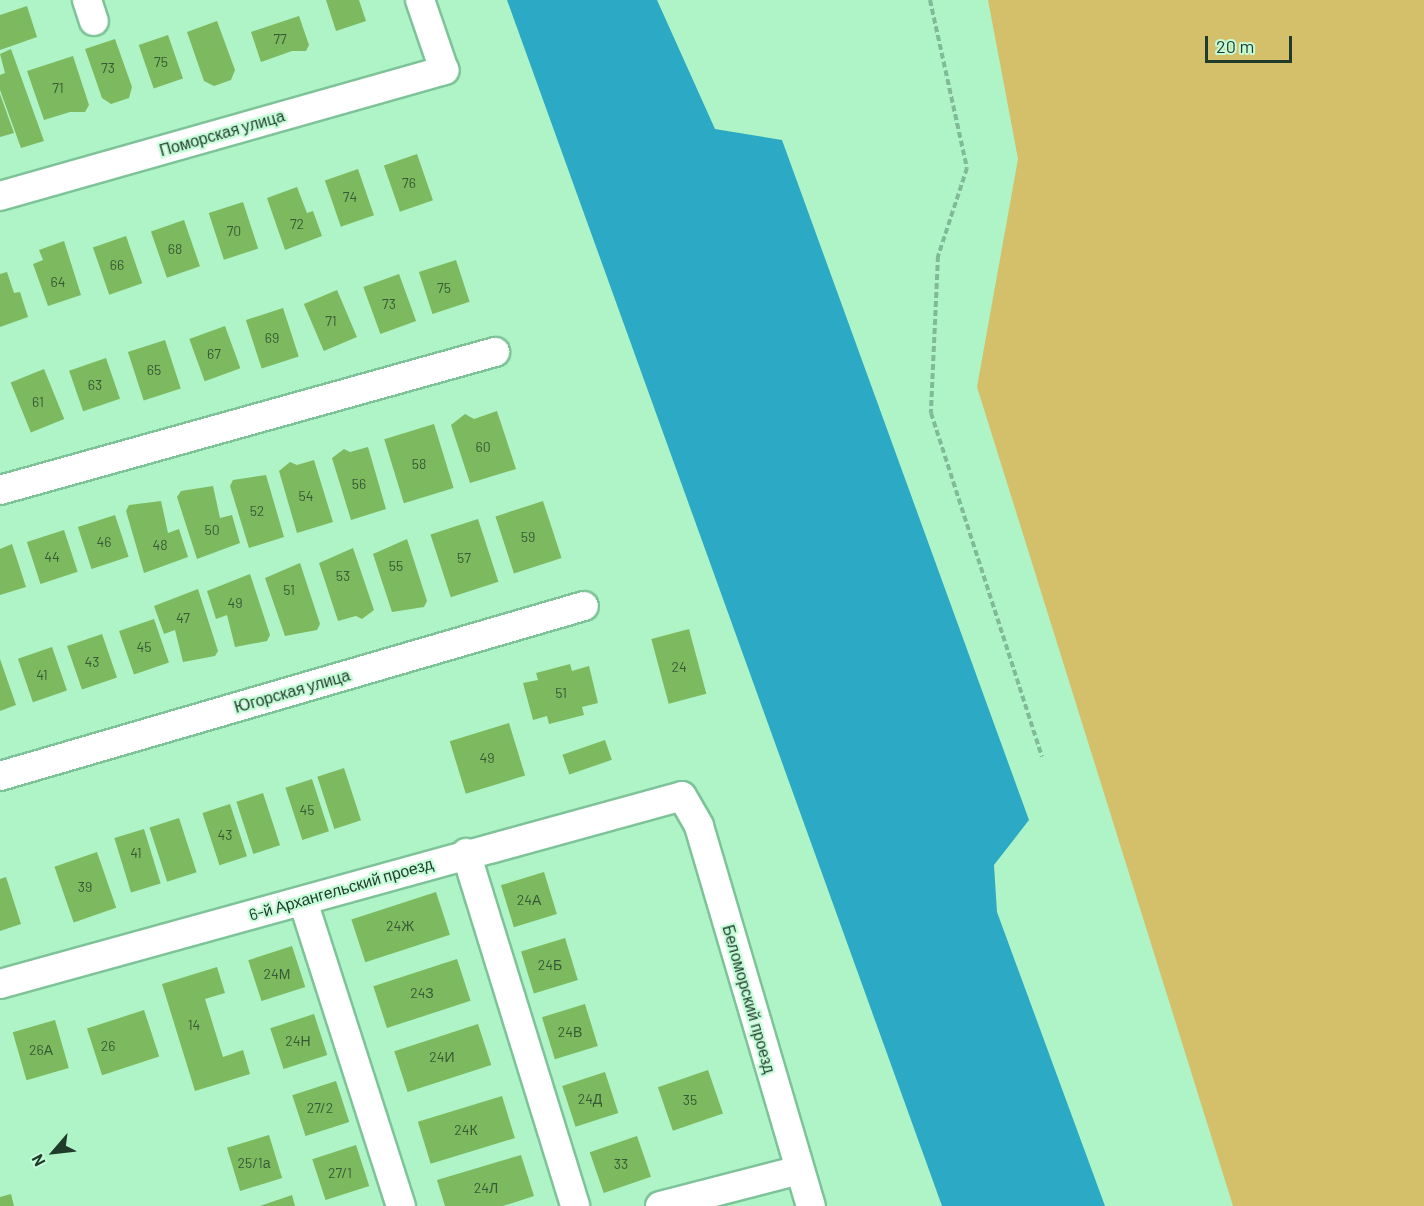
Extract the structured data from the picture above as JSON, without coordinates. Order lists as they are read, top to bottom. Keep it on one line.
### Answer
{"streets":{"street":["Поморская улица","Югорская улица","6-й Архангельский проезд","Беломорский проезд"]},"crossings":[["6-й Архангельский проезд","Беломорский проезд"]],"house_numbers":["77","75","73","71","76","74","72","70","68","66","64","75","73","71","69","67","65","63","61","60","58","56","54","52","50","59","46","48","44","57","55","53","51","49","47","45","43","24","41","51","49","45","43","41","39","24А","24Ж","24Б","24М","24З","14","24В","24Н","26","26А","24И","24Д","35","27/2","24К","25/1а","33","27/1","24Л"],"scale_bar":"20 m","north":"bottom left"}
